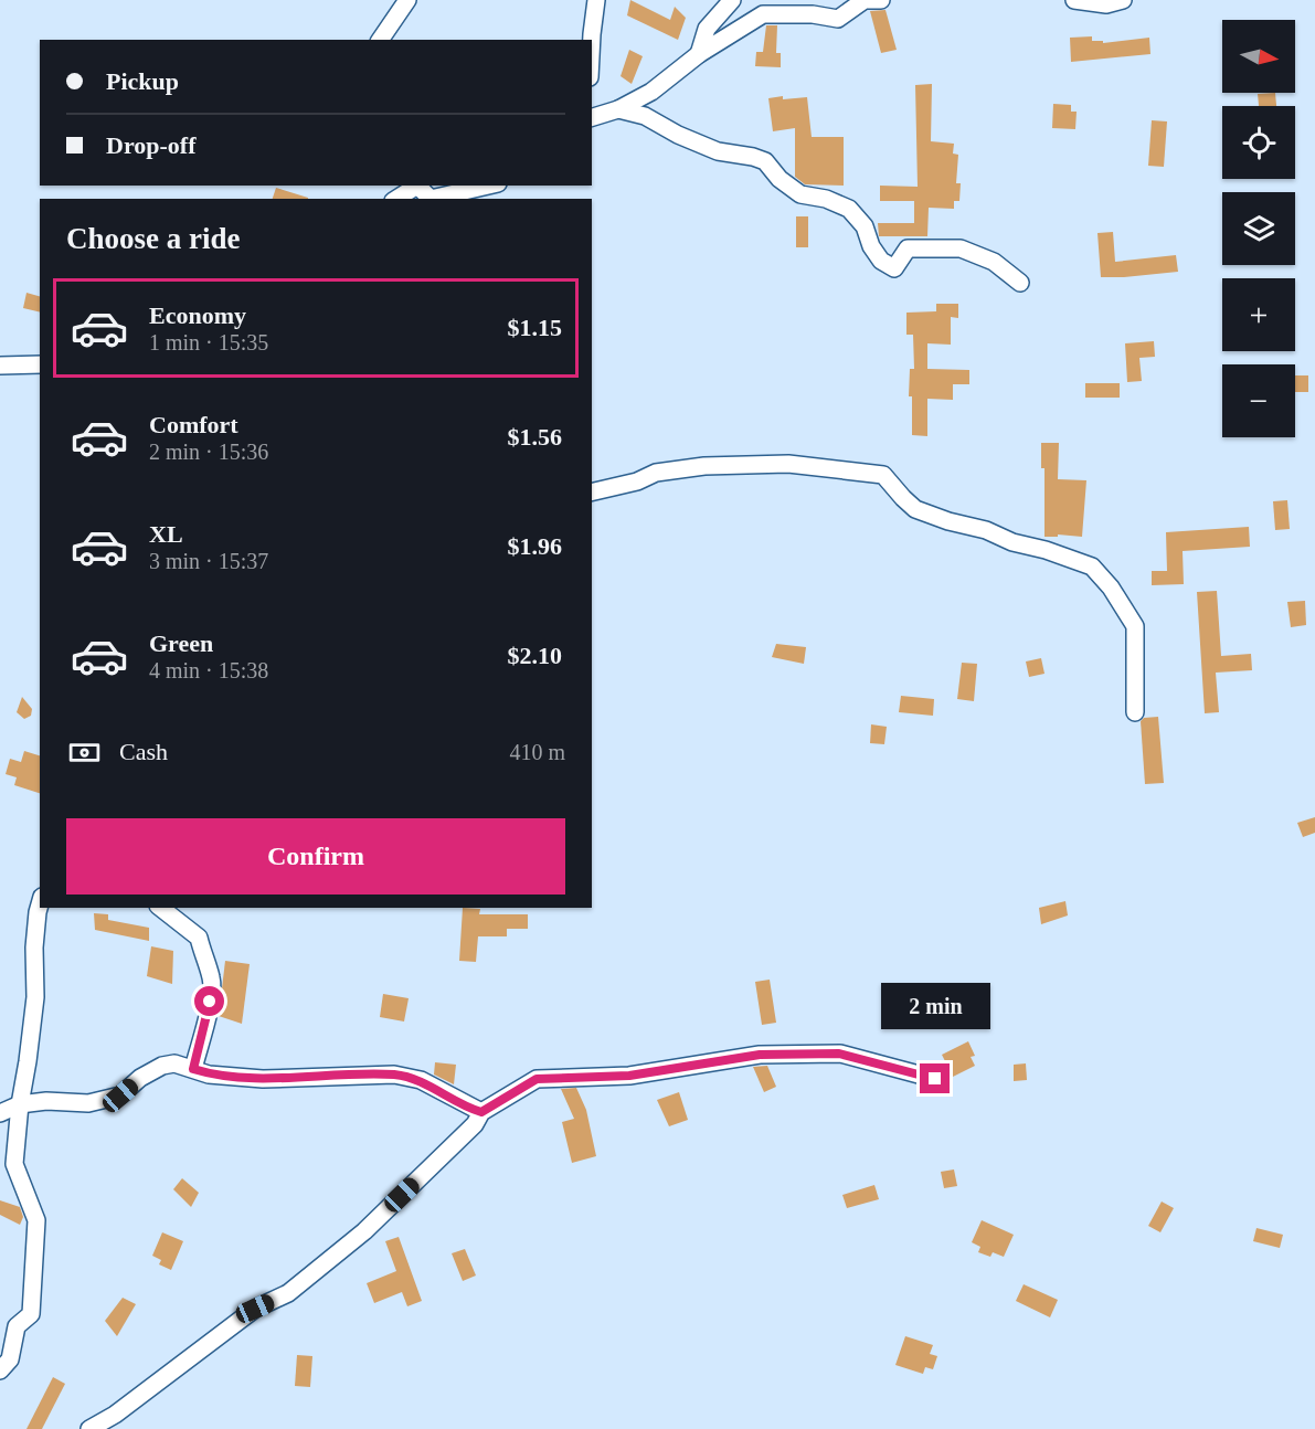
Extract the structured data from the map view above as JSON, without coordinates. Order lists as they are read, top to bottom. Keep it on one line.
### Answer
{"north":"right","page":{"map_buttons":["+","−"],"banner":["Pickup","Drop-off"],"heading":"Choose a ride","list":[{"name":"Economy","note":"1 min · 15:35","value":"$1.15"},{"name":"Comfort","note":"2 min · 15:36","value":"$1.56"},{"name":"XL","note":"3 min · 15:37","value":"$1.96"},{"name":"Green","note":"4 min · 15:38","value":"$2.10"}],"pay":["Cash","410 m"],"buttons":"Confirm","bubble":"2 min"}}
